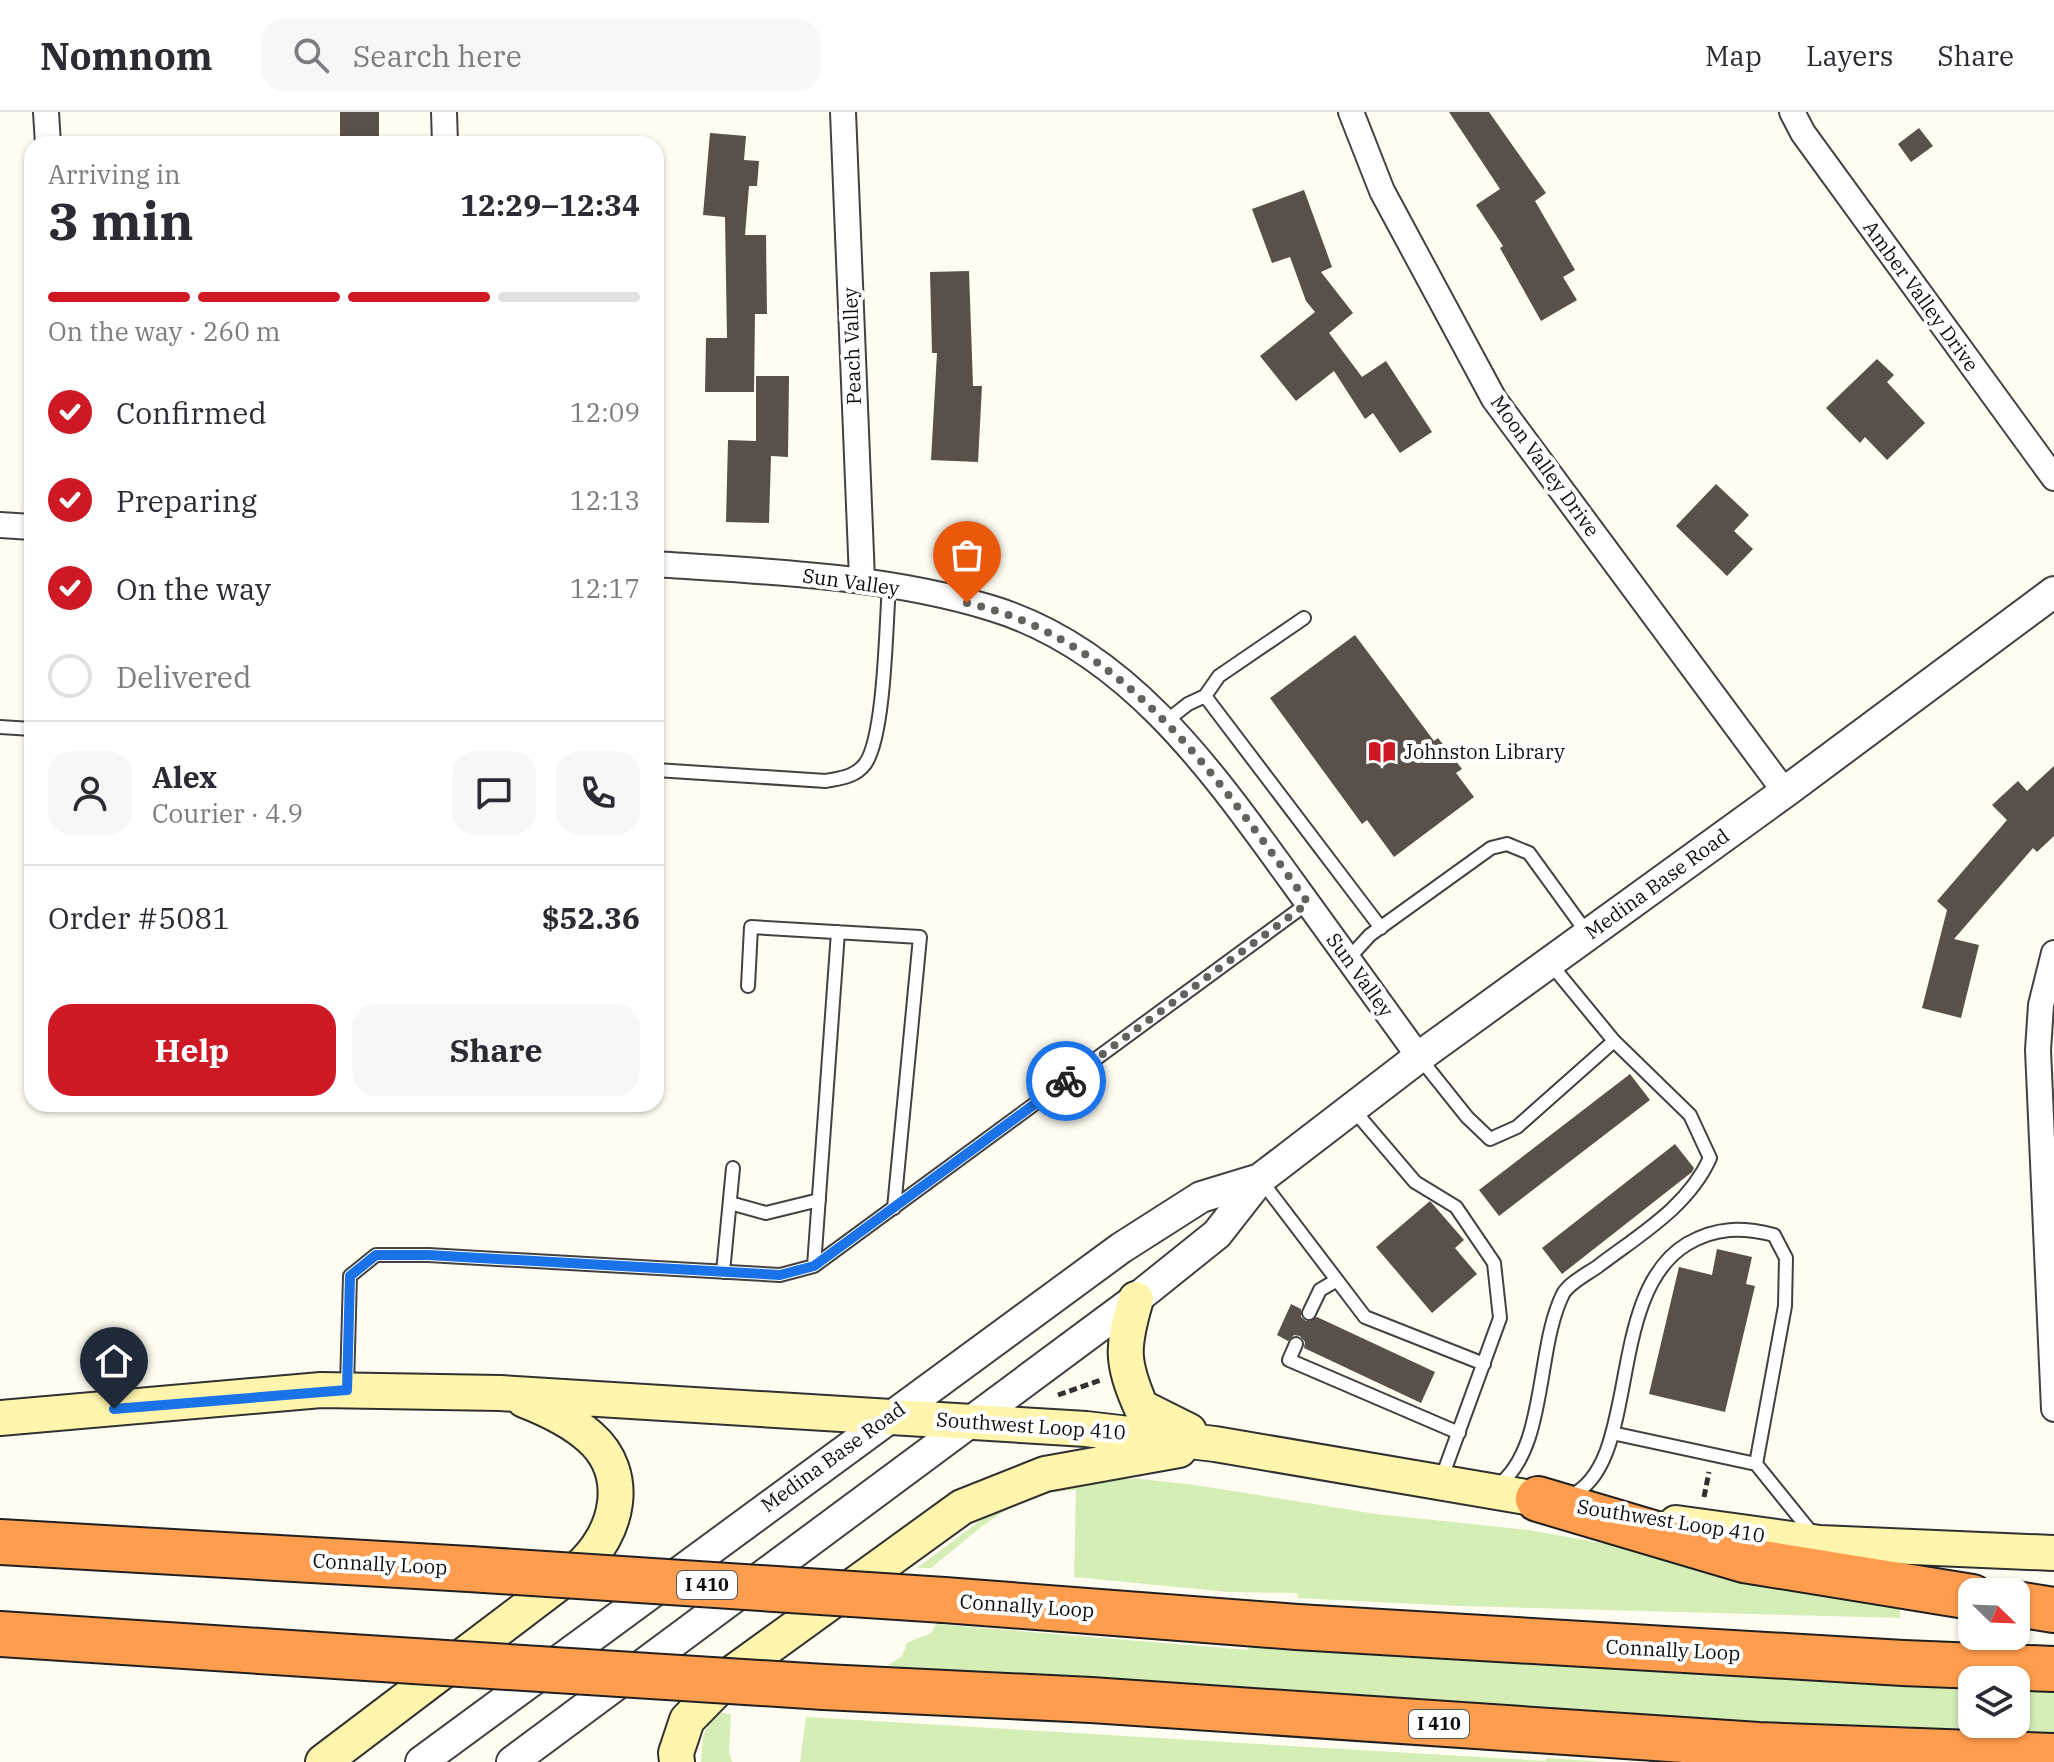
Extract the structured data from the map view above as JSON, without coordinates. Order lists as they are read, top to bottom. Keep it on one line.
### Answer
{"streets":{"highway":["Connally Loop","I 410"],"main road":["Southwest Loop 410"],"street":["Amber Valley Drive","Peach Valley","Moon Valley Drive","Sun Valley","Medina Base Road"]},"crossings":[["Peach Valley","Sun Valley"],["Moon Valley Drive","Medina Base Road"],["Sun Valley","Medina Base Road"],["Medina Base Road","Southwest Loop 410"]],"places":{"library":["Johnston Library"]},"north":"bottom right","page":{"header":"Nomnom","search":"Search here","nav":["Map","Layers","Share"],"heading":["3 min","Arriving in","12:29–12:34"],"panel":["Alex","Courier · 4.9","Order #5081","$52.36"],"bar":"On the way · 260 m","list":[["Confirmed","12:09"],["Preparing","12:13"],["On the way","12:17"],"Delivered"],"buttons":["Help","Share"]}}
